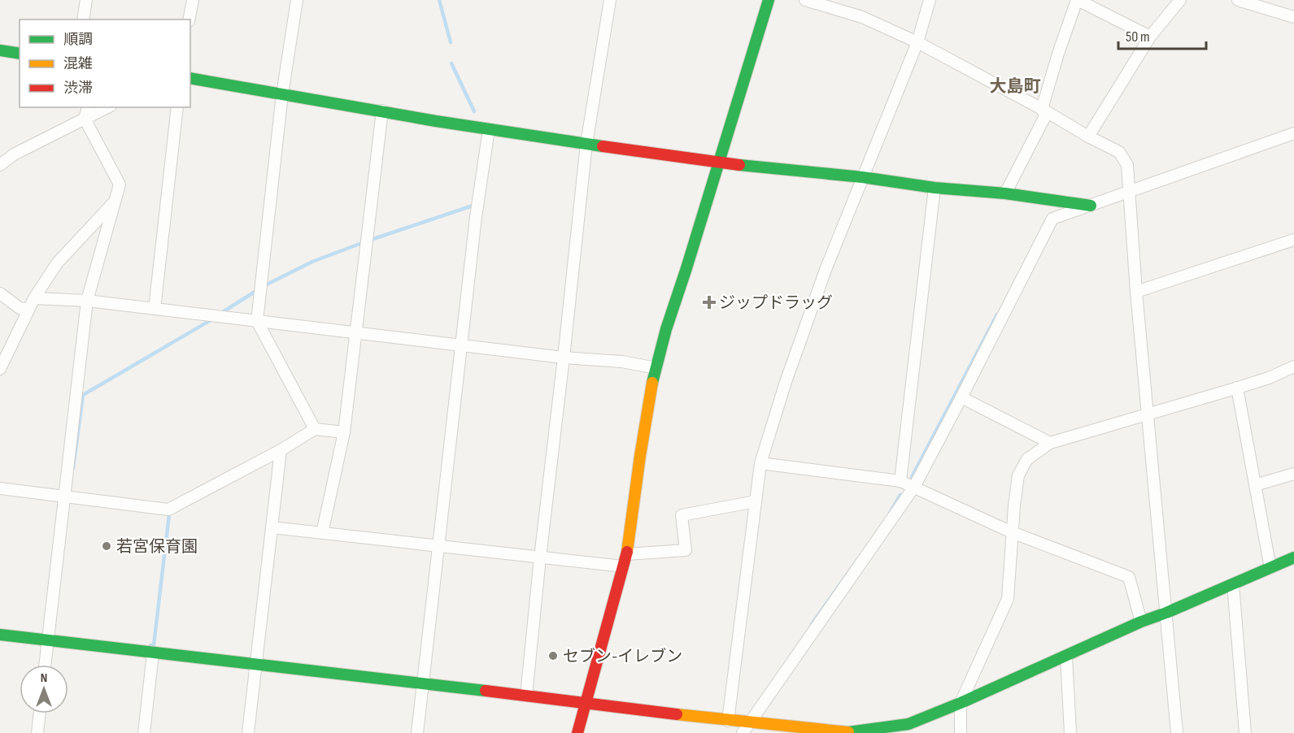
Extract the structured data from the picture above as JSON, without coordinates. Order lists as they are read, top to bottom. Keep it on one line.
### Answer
{"districts":["大島町"],"places":{"health":["ジップドラッグ"],"other":["若宮保育園","セブン-イレブン"]},"legend":["順調","混雑","渋滞"],"scale_bar":"50 m","north":"top"}
